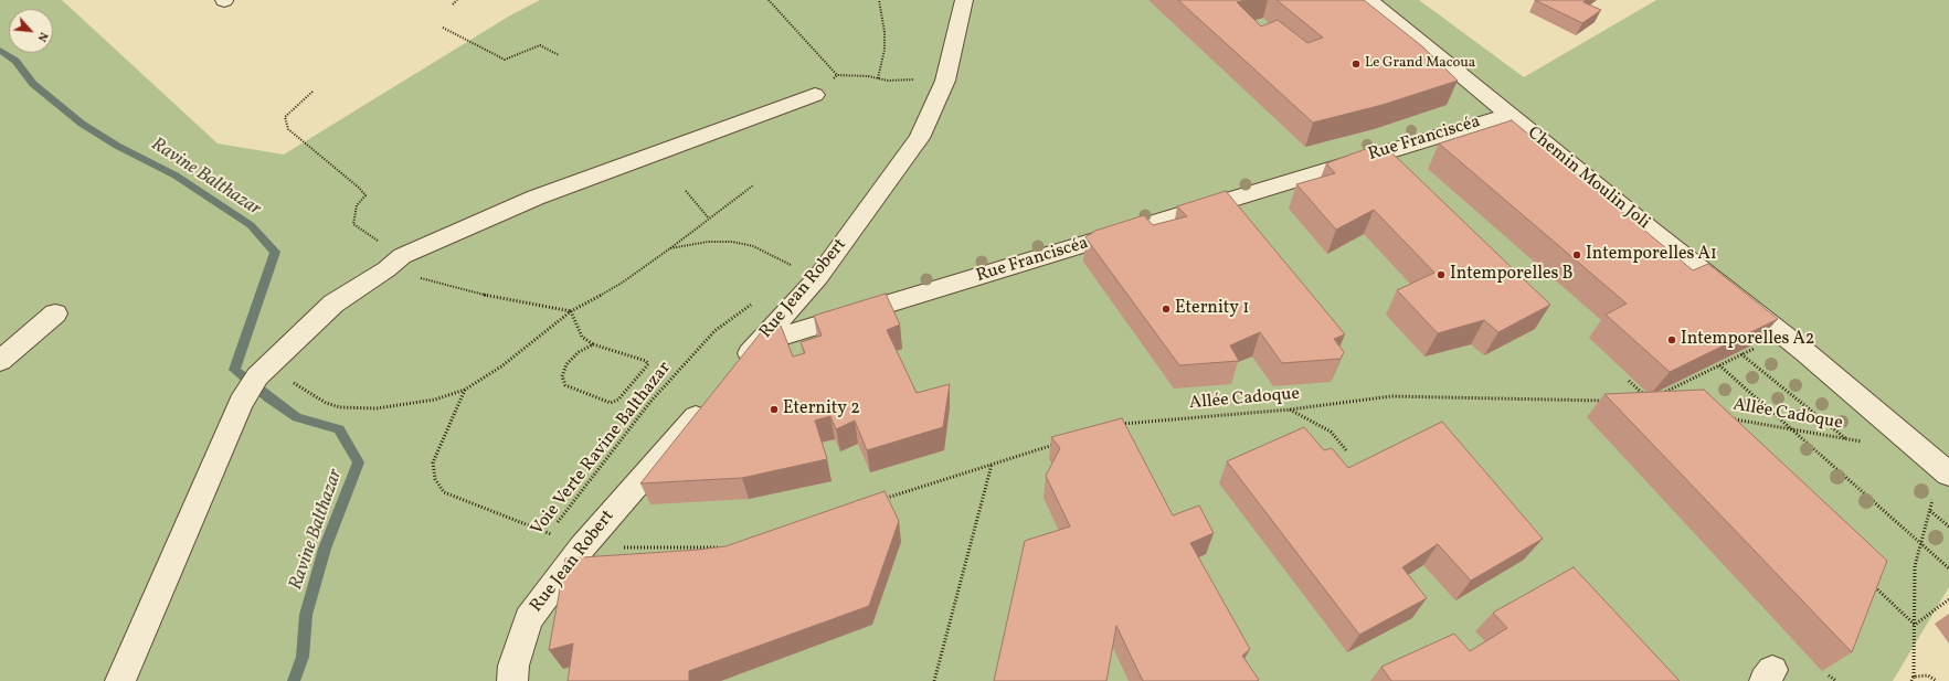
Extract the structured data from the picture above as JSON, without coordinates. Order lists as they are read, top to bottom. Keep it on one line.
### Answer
{"streets":{"street":["Rue Franciscéa","Chemin Moulin Joli","Rue Jean Robert"],"path":["Allée Cadoque","Voie Verte Ravine Balthazar"]},"crossings":[["Rue Franciscéa","Chemin Moulin Joli"],["Rue Franciscéa","Rue Jean Robert"]],"water":["Ravine Balthazar"],"places":["Le Grand Macoua","Intemporelles A1","Intemporelles B","Eternity 1","Intemporelles A2","Eternity 2"],"north":"bottom right"}
